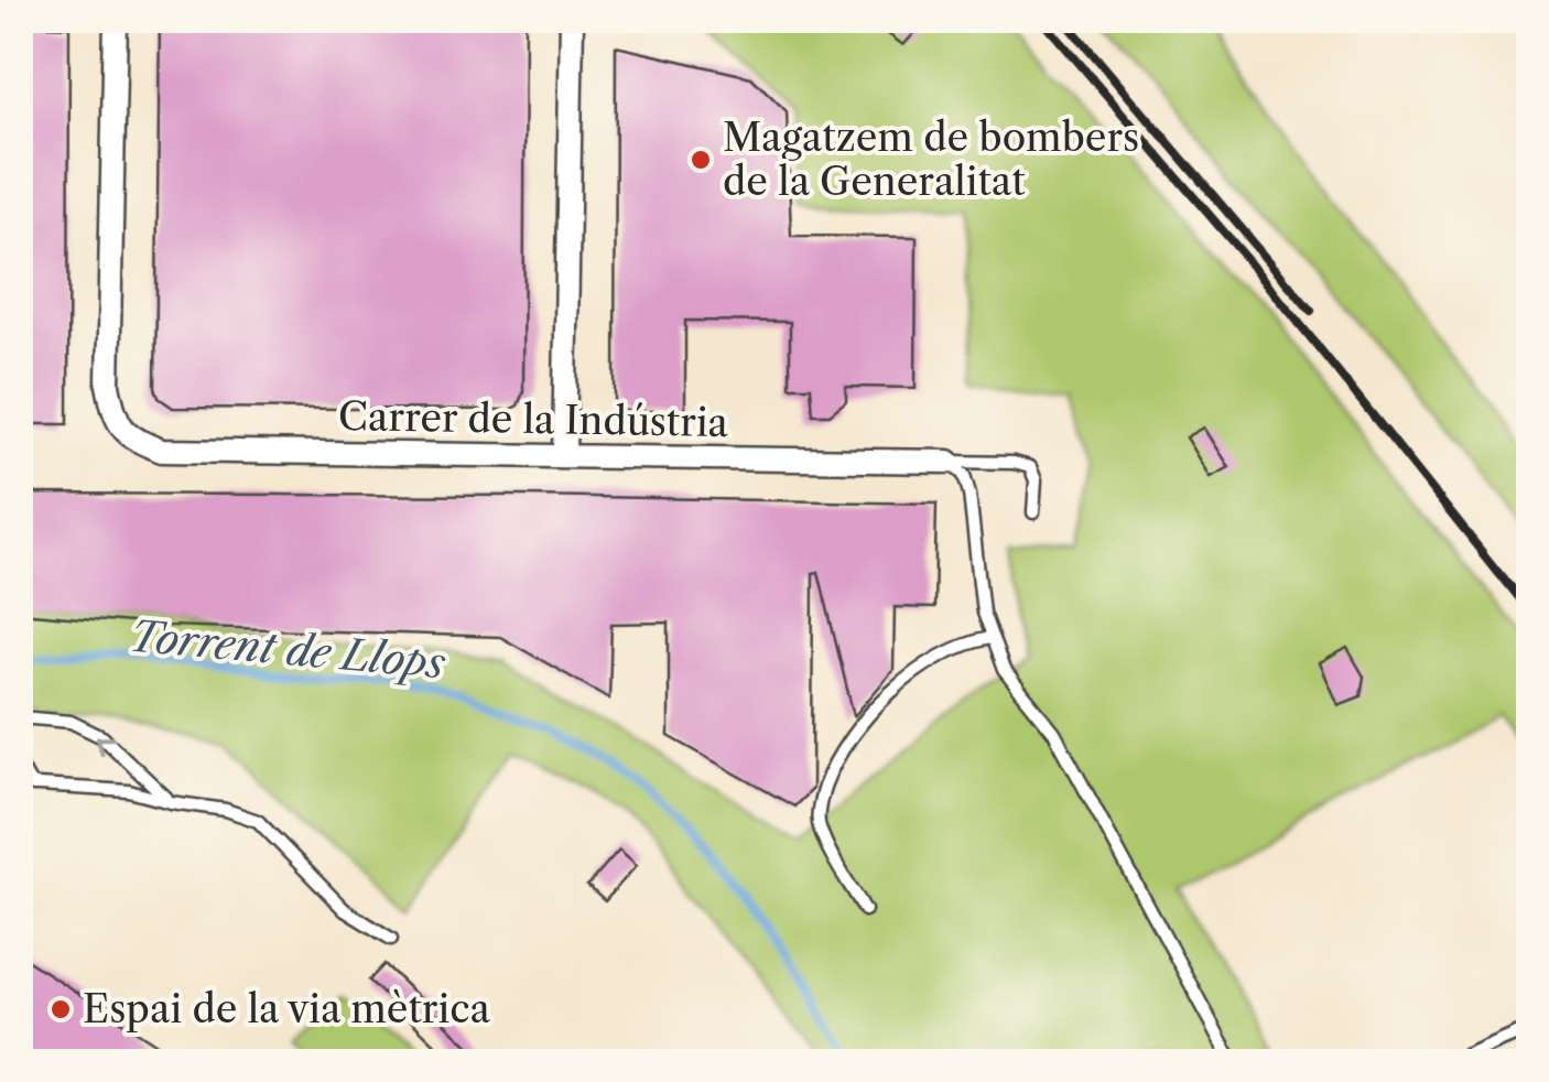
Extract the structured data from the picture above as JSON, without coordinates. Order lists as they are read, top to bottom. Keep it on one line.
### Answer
{"streets":{"street":["Carrer de la Indústria"]},"water":["Torrent de Llops"],"places":["Magatzem de bombers de la Generalitat","Espai de la via mètrica"]}
